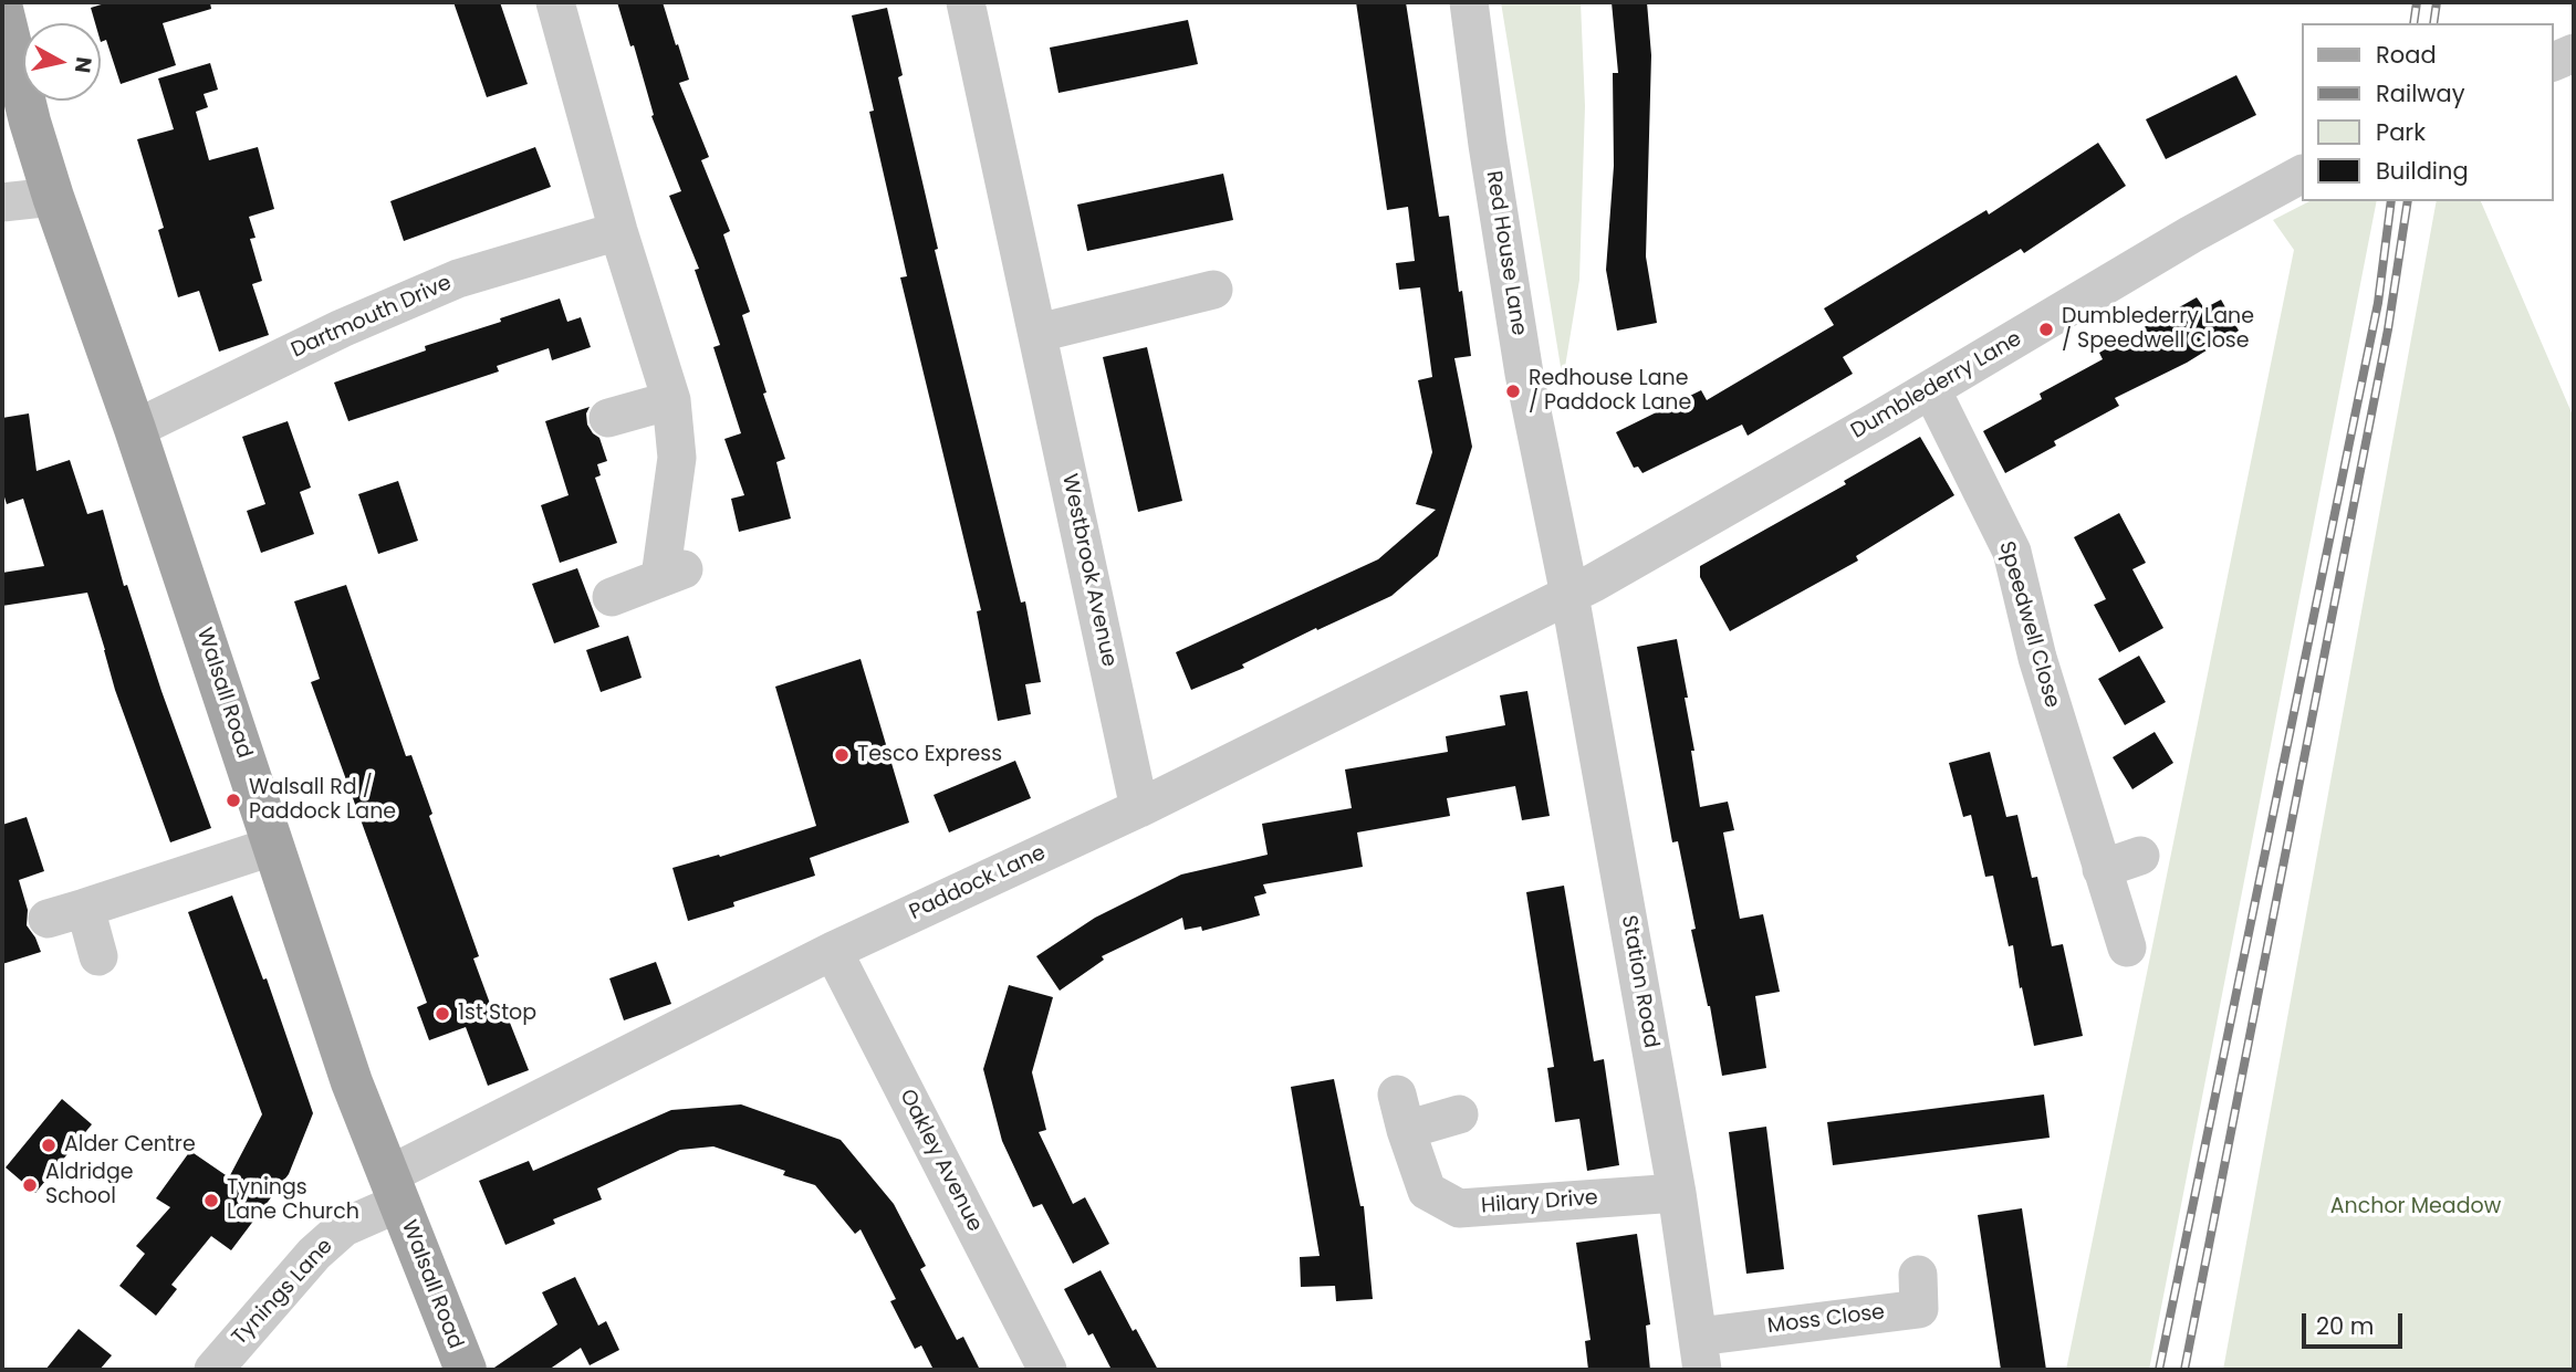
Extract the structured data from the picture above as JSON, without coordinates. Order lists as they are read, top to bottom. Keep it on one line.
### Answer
{"streets":{"main road":["Walsall Road"],"street":["Red House Lane","Dartmouth Drive","Dumblederry Lane","Westbrook Avenue","Speedwell Close","Paddock Lane","Station Road","Oakley Avenue","Hilary Drive","Tynings Lane","Moss Close"]},"crossings":[["Red House Lane","Dumblederry Lane"],["Red House Lane","Paddock Lane"],["Red House Lane","Station Road"],["Dartmouth Drive","Walsall Road"],["Dumblederry Lane","Speedwell Close"],["Dumblederry Lane","Paddock Lane"],["Dumblederry Lane","Station Road"],["Westbrook Avenue","Paddock Lane"],["Walsall Road","Paddock Lane"],["Walsall Road","Tynings Lane"],["Paddock Lane","Station Road"],["Paddock Lane","Oakley Avenue"],["Paddock Lane","Tynings Lane"],["Station Road","Hilary Drive"],["Station Road","Moss Close"]],"parks":["Anchor Meadow"],"places":["Dumblederry Lane / Speedwell Close","Redhouse Lane / Paddock Lane","Tesco Express","Walsall Rd / Paddock Lane","1st Stop","Alder Centre","Aldridge School","Tynings Lane Church"],"legend":["Road","Railway","Park","Building"],"scale_bar":"20 m","north":"right"}
